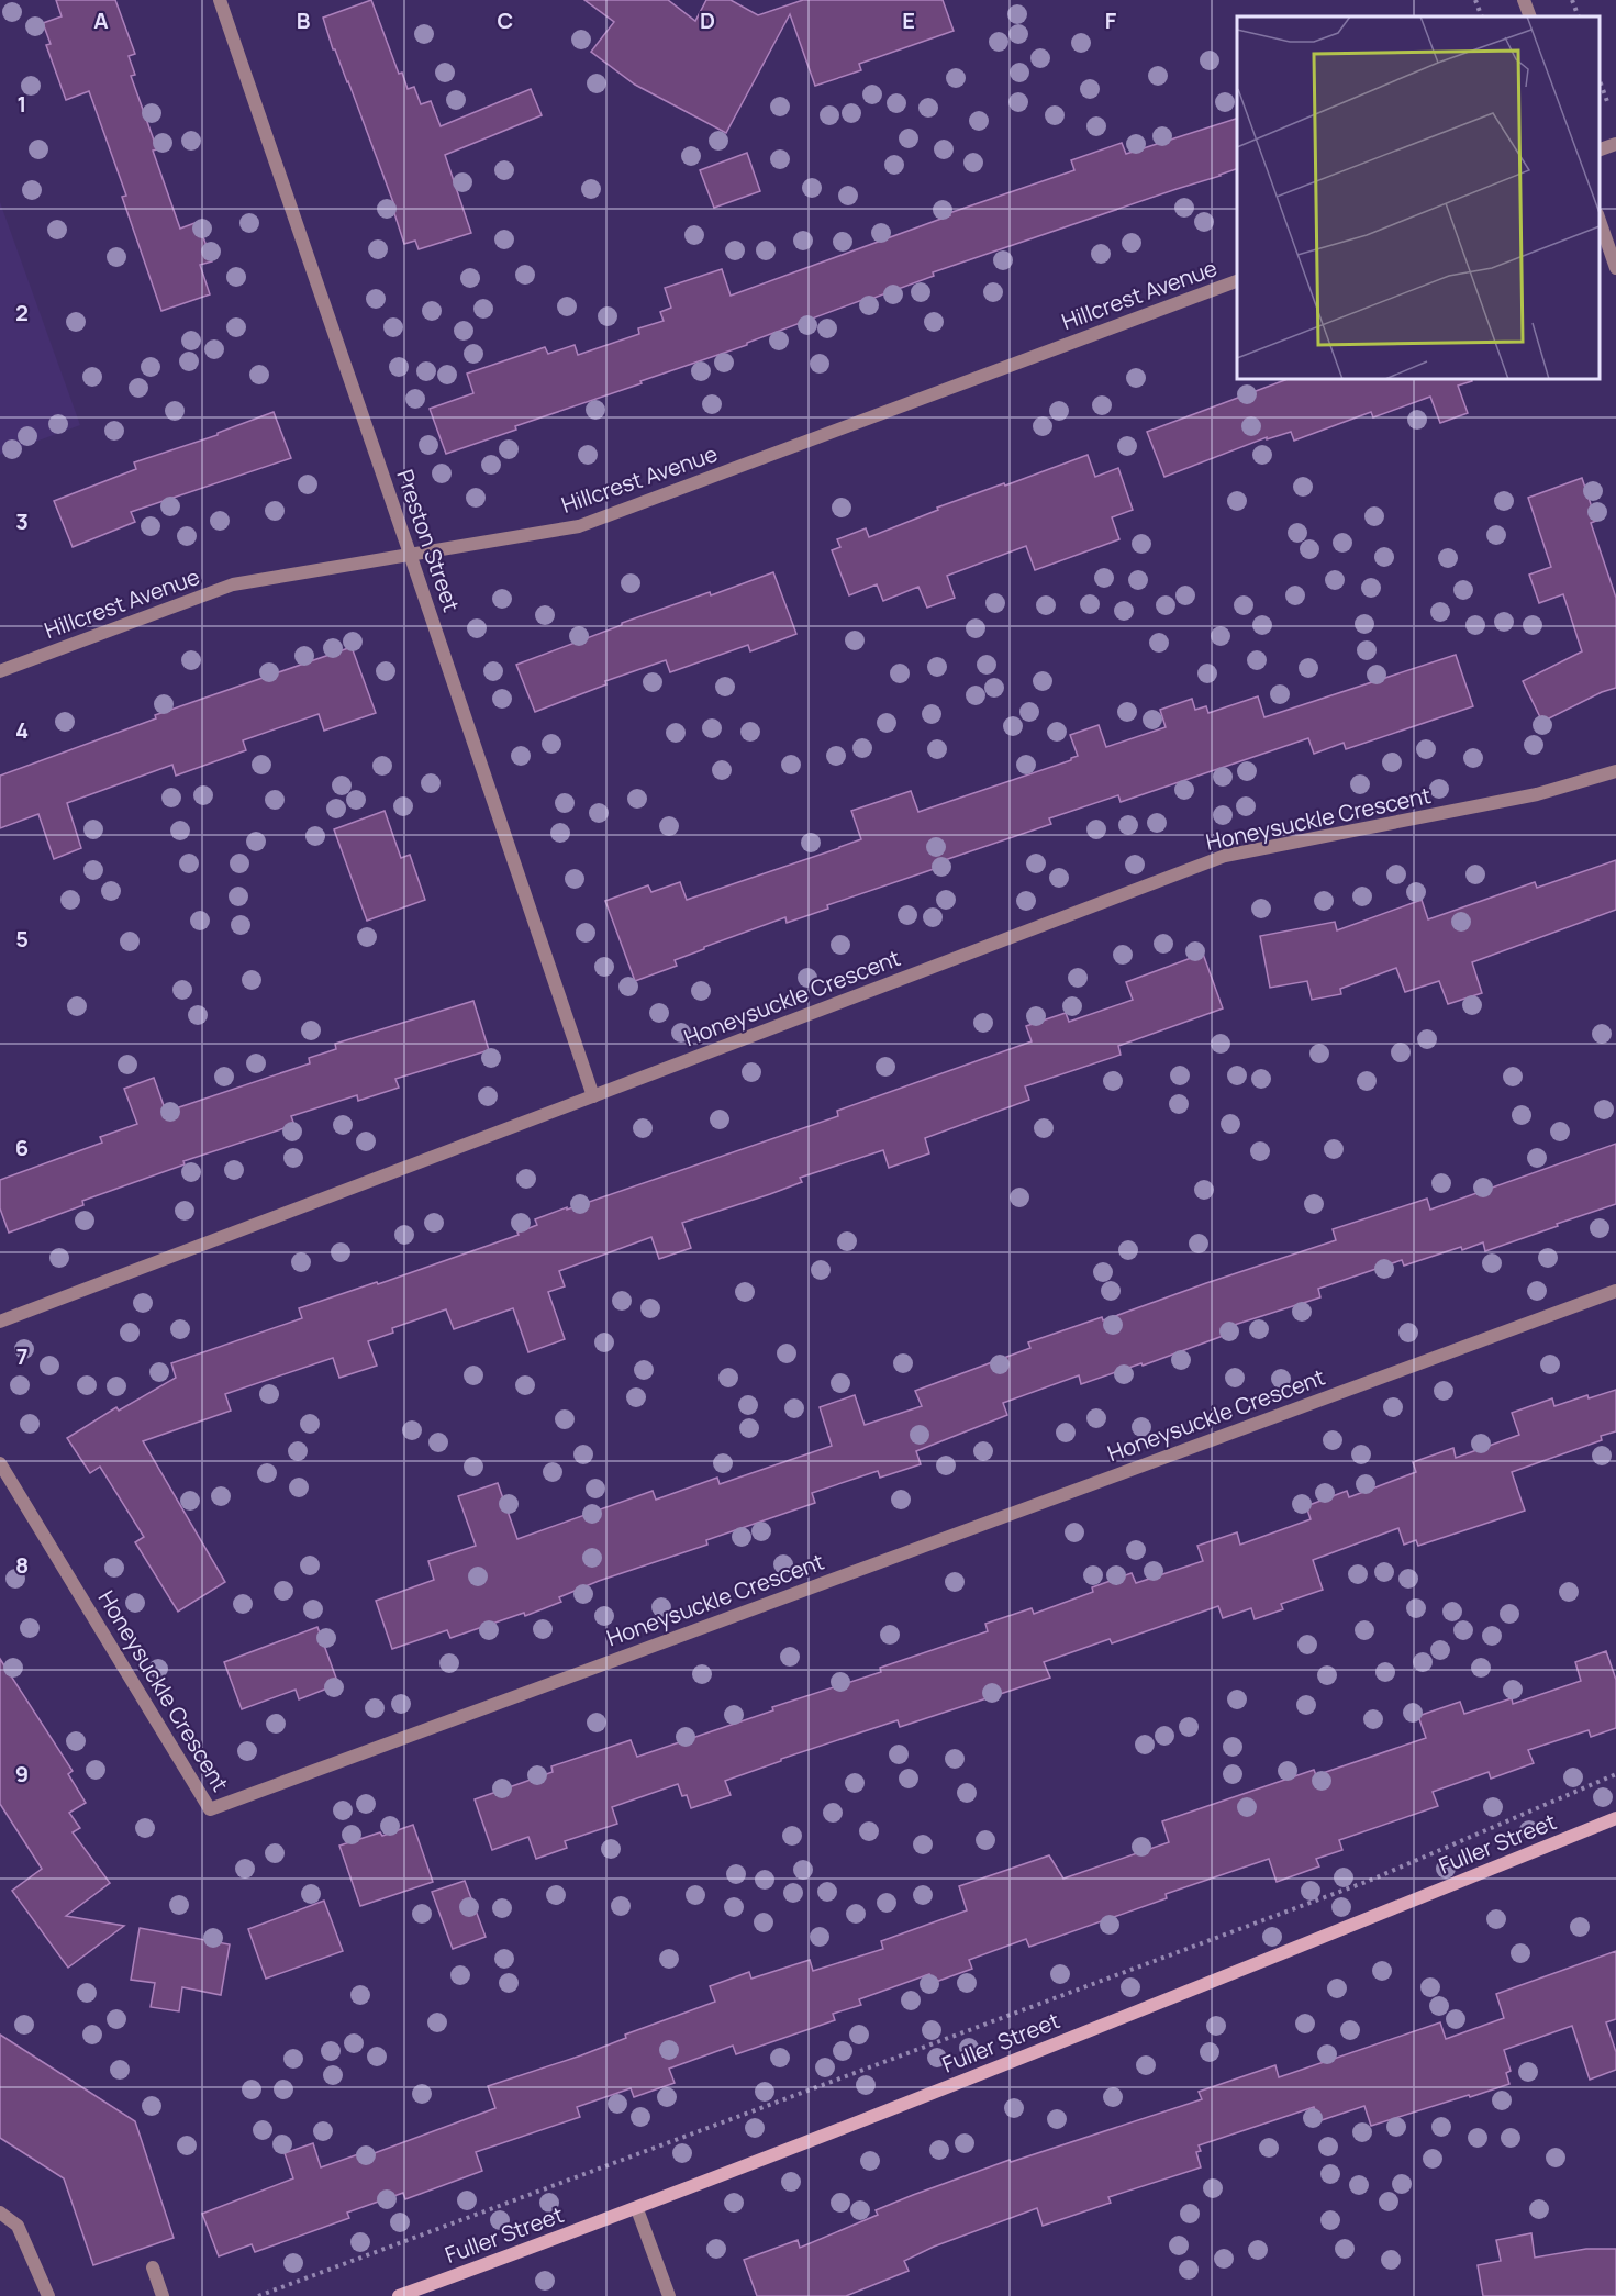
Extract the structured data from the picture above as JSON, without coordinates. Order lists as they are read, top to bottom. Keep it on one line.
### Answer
{"streets":{"street":["Hillcrest Avenue","Preston Street","Honeysuckle Crescent","Fuller Street"]},"crossings":[["Hillcrest Avenue","Preston Street"],["Preston Street","Honeysuckle Crescent"]],"grid":{"columns":["A","B","C","D","E","F"],"rows":["1","2","3","4","5","6","7","8","9"]}}
